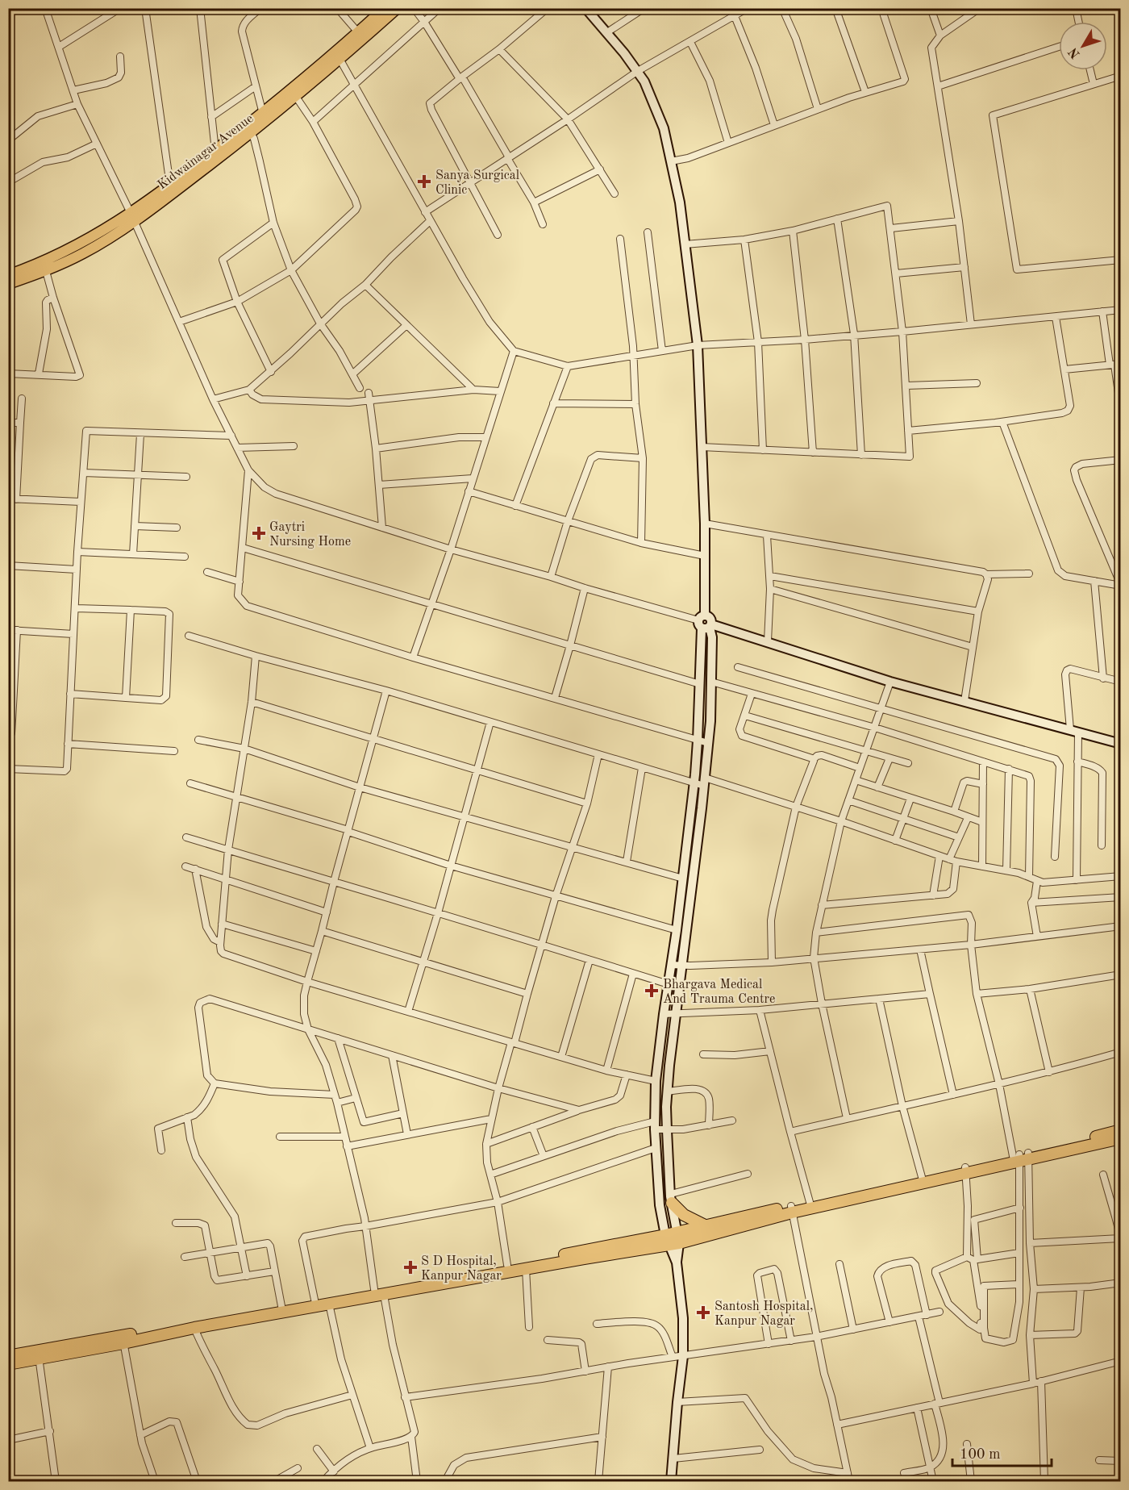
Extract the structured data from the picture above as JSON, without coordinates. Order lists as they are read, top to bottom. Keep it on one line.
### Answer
{"streets":{"main road":["Kidwainagar Avenue"]},"places":{"health":["Sanya Surgical Clinic","Gaytri Nursing Home","Bhargava Medical And Trauma Centre","S D Hospital, Kanpur Nagar","Santosh Hospital, Kanpur Nagar"]},"scale_bar":"100 m","north":"bottom left"}
